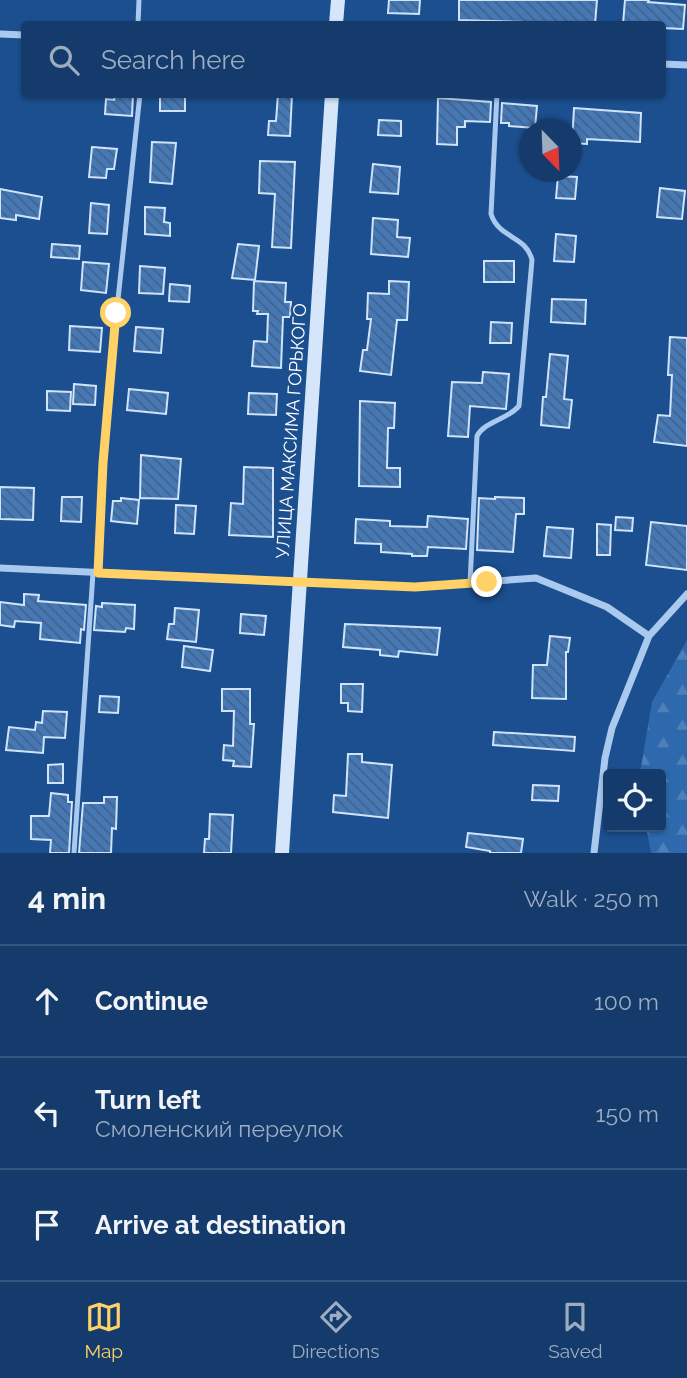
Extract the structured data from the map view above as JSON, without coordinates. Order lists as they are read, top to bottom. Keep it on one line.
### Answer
{"streets":{"main road":["УЛИЦА МАКСИМА ГОРЬКОГО"]},"north":"bottom right","page":{"search":"Search here","heading":["4 min","Walk · 250 m"],"list":[["Continue","100 m"],["Turn left","Смоленский переулок","150 m"],"Arrive at destination"],"nav":["Map","Directions","Saved"]}}
